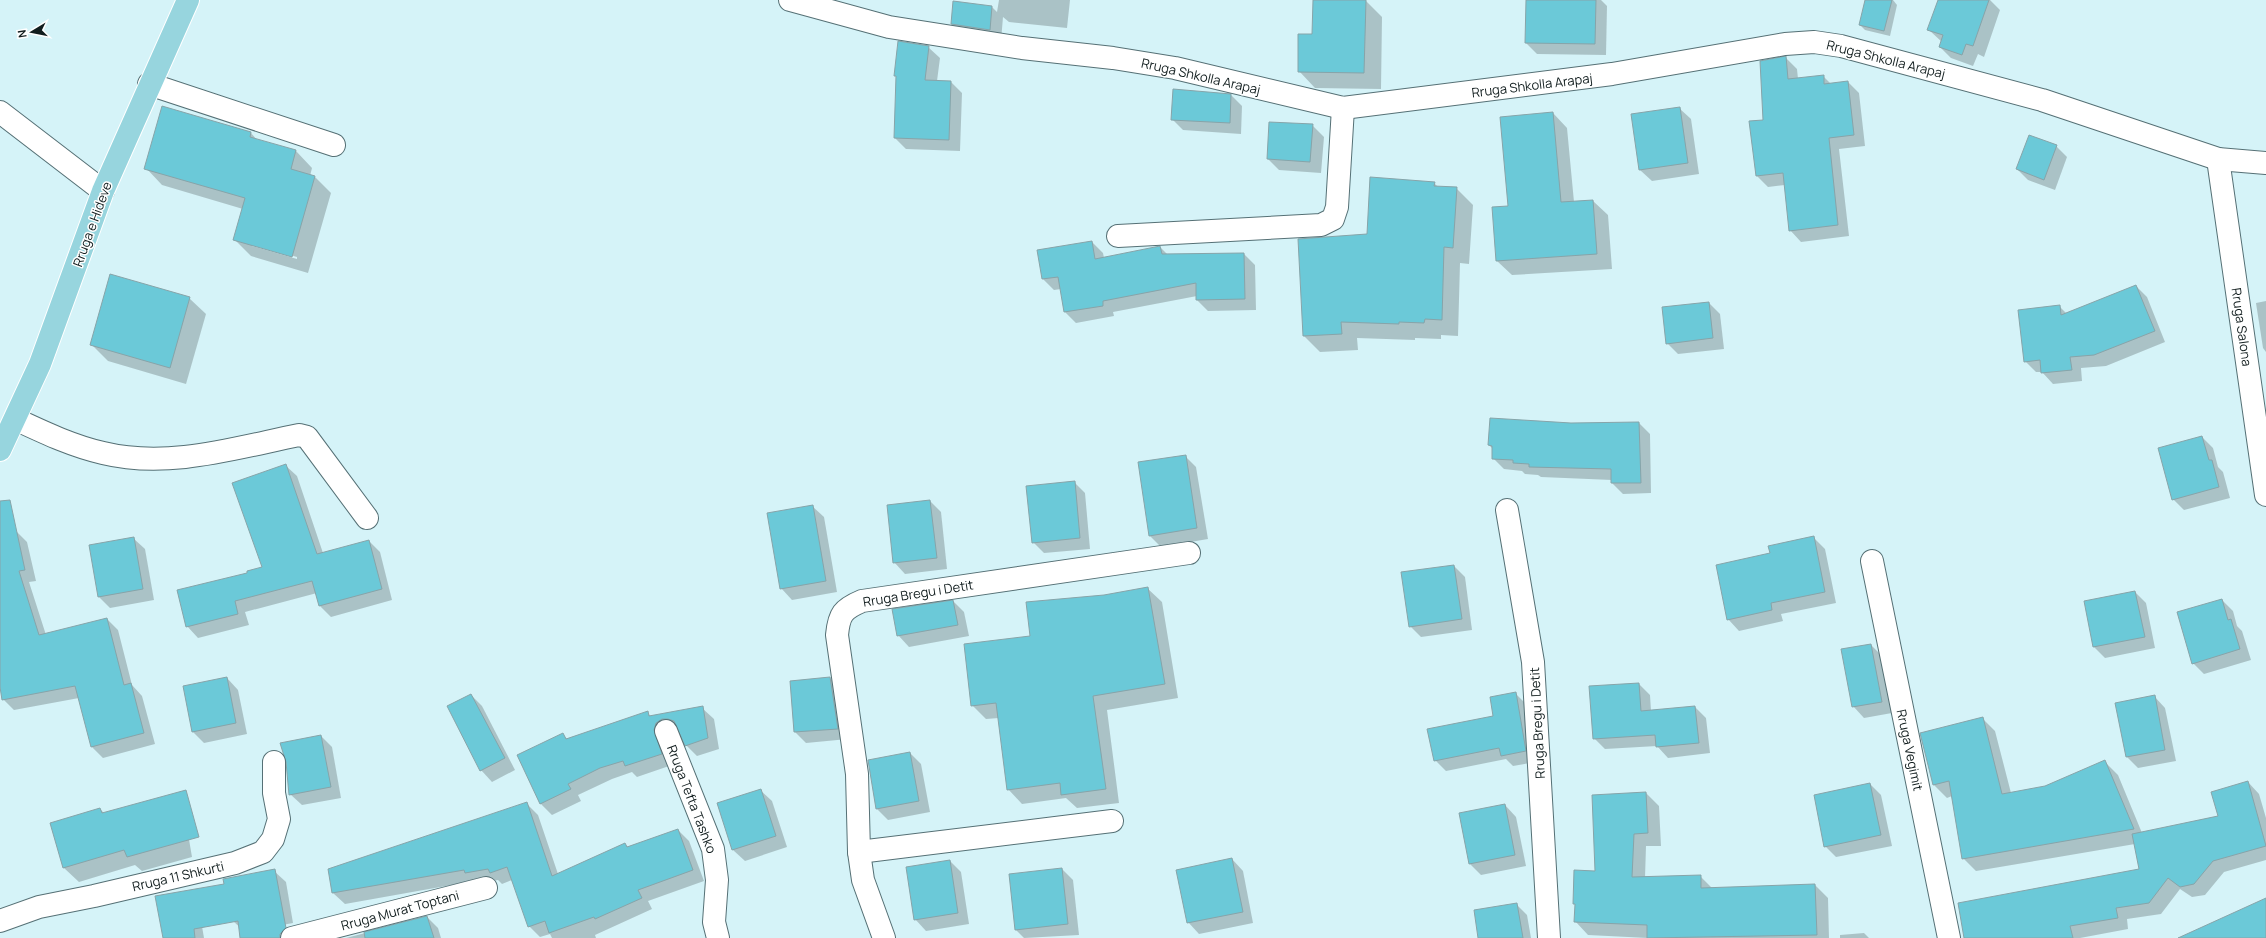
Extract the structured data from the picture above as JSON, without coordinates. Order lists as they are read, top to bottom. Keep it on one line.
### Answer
{"streets":{"main road":["Rruga e Hideve"],"street":["Rruga Shkolla Arapaj","Rruga Salona","Rruga Bregu i Detit","Rruga Vegimit","Rruga Tefta Tashko","Rruga 11 Shkurti","Rruga Murat Toptani"]},"crossings":[["Rruga Shkolla Arapaj","Rruga Salona"]],"north":"left"}
